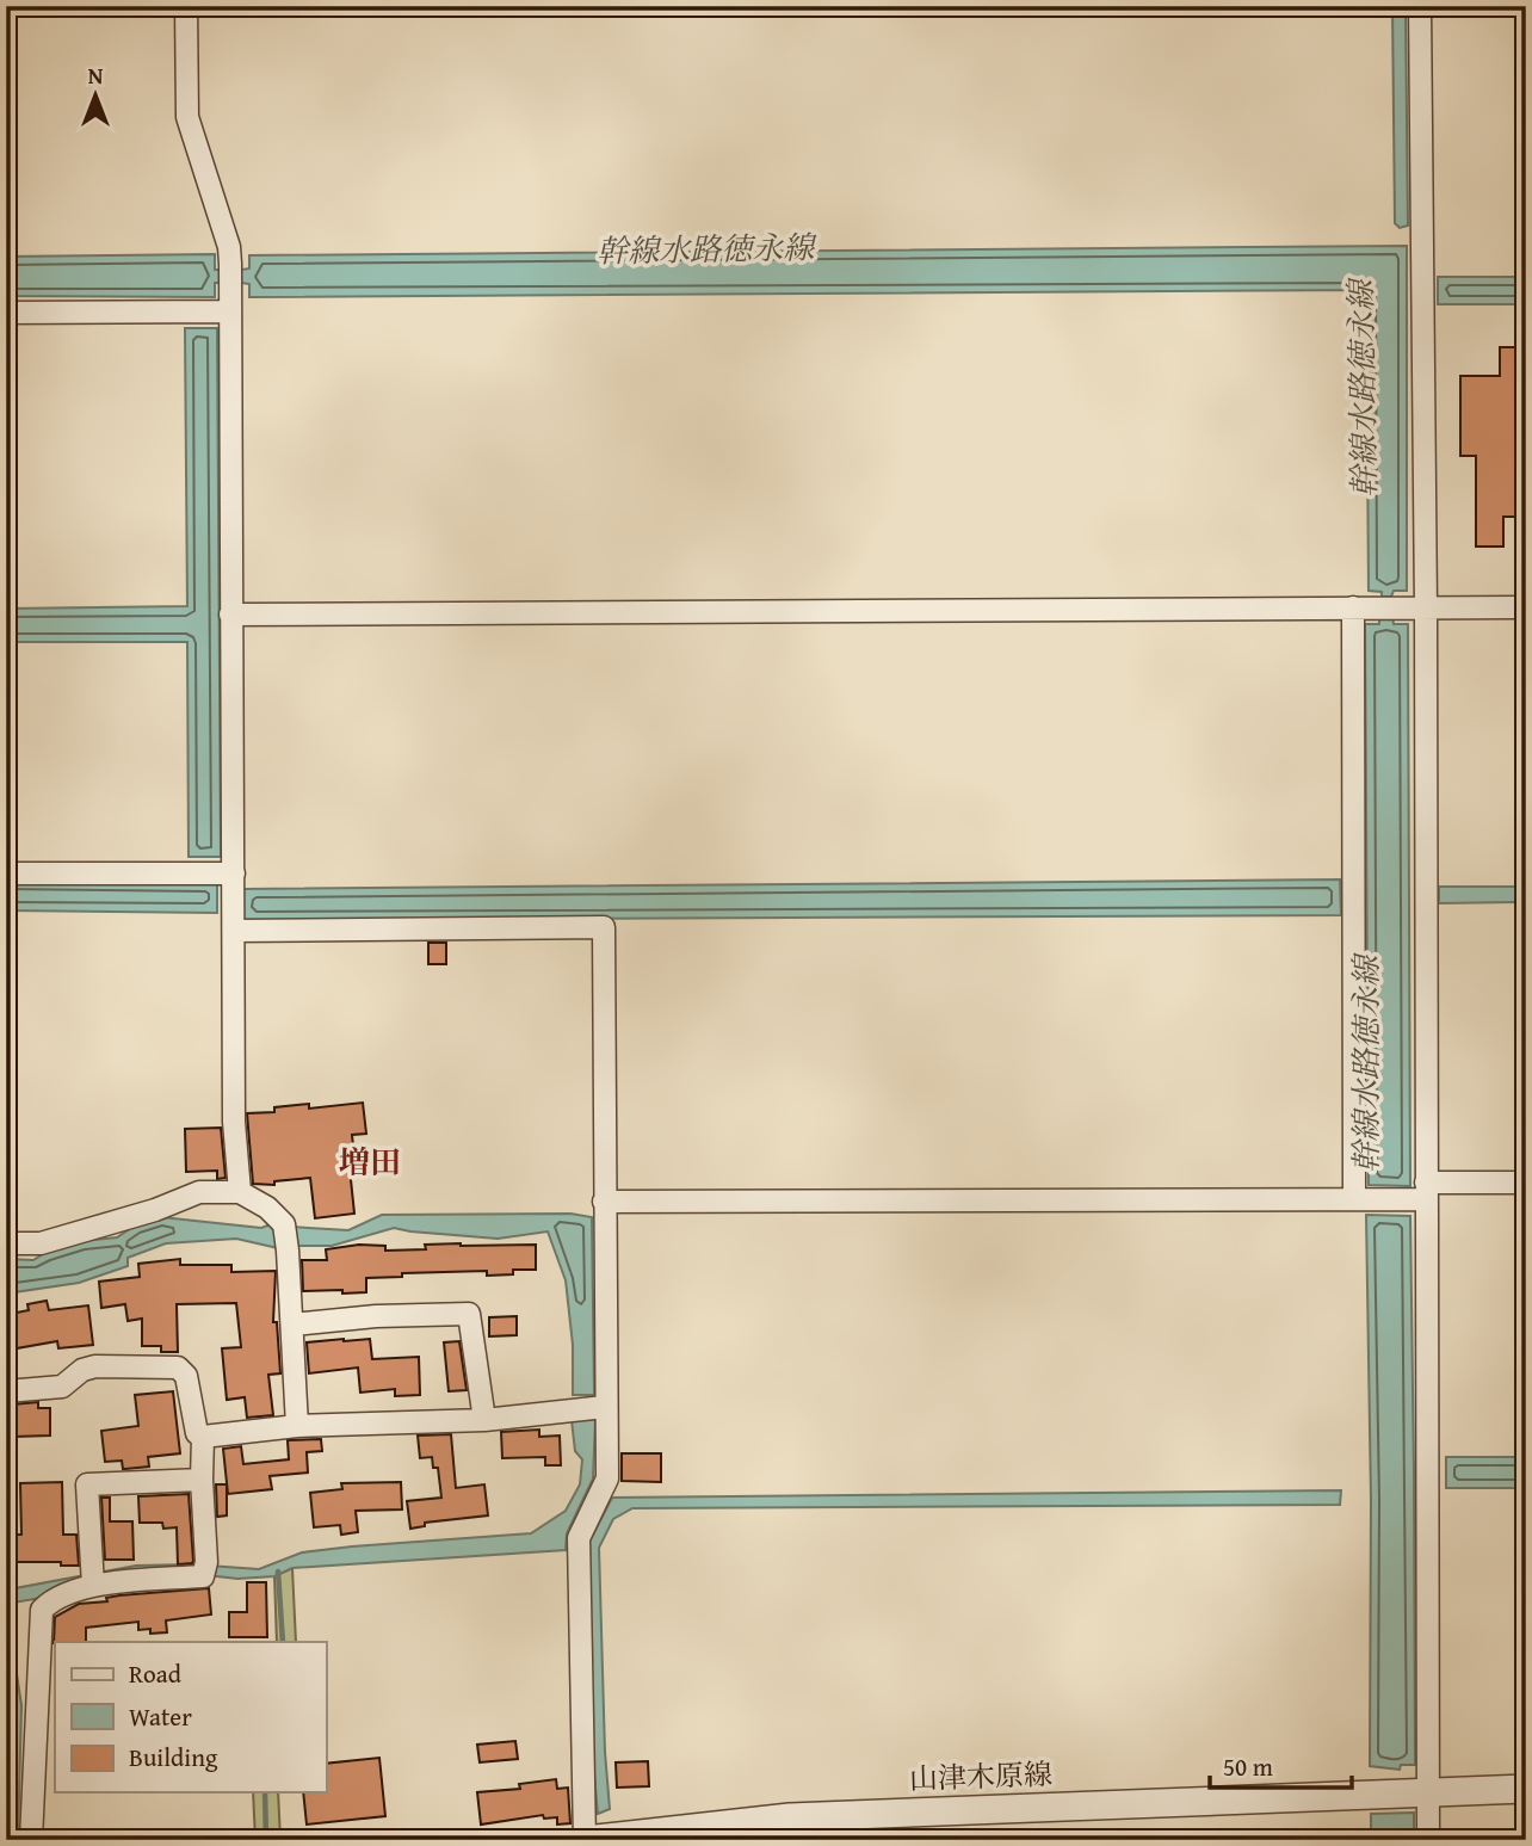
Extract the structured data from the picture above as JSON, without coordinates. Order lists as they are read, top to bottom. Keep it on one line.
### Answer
{"streets":{"street":["山津木原線"]},"districts":["増田"],"water":["幹線水路徳永線"],"legend":["Road","Water","Building"],"scale_bar":"50 m","north":"top"}
